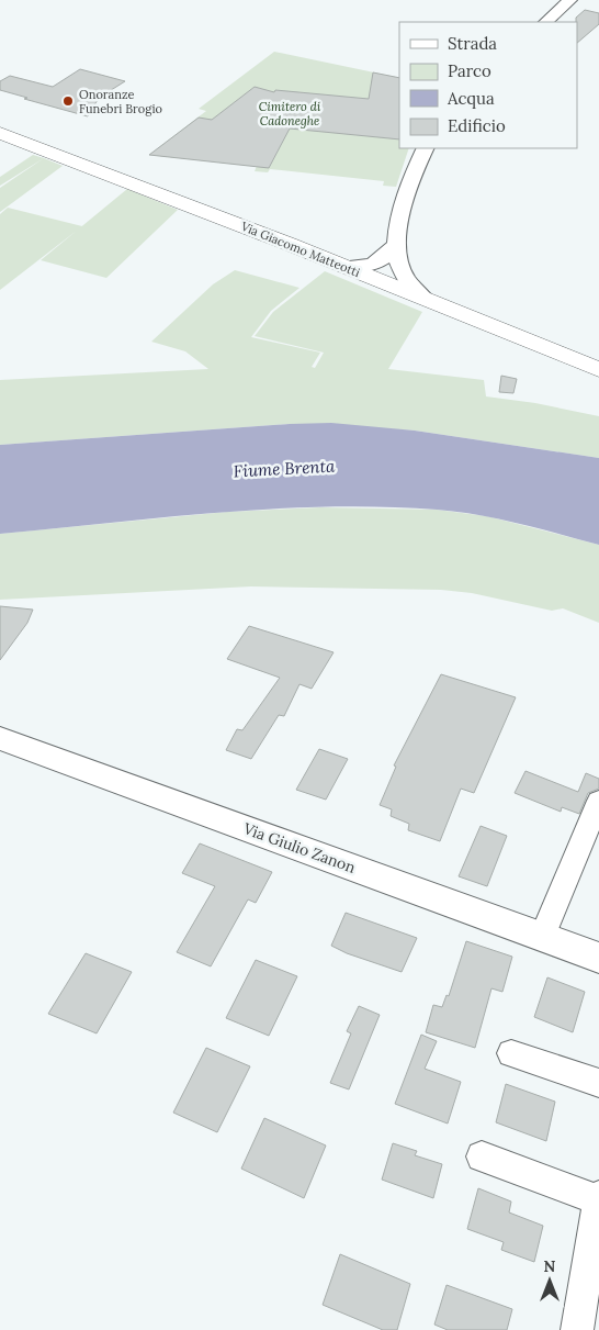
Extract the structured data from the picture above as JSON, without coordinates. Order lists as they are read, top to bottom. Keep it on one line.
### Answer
{"streets":{"main road":["Via Giacomo Matteotti"],"street":["Via Giulio Zanon"]},"water":["Fiume Brenta"],"parks":["Cimitero di Cadoneghe"],"places":["Onoranze Funebri Brogio"],"legend":["Strada","Parco","Acqua","Edificio"],"north":"top"}
